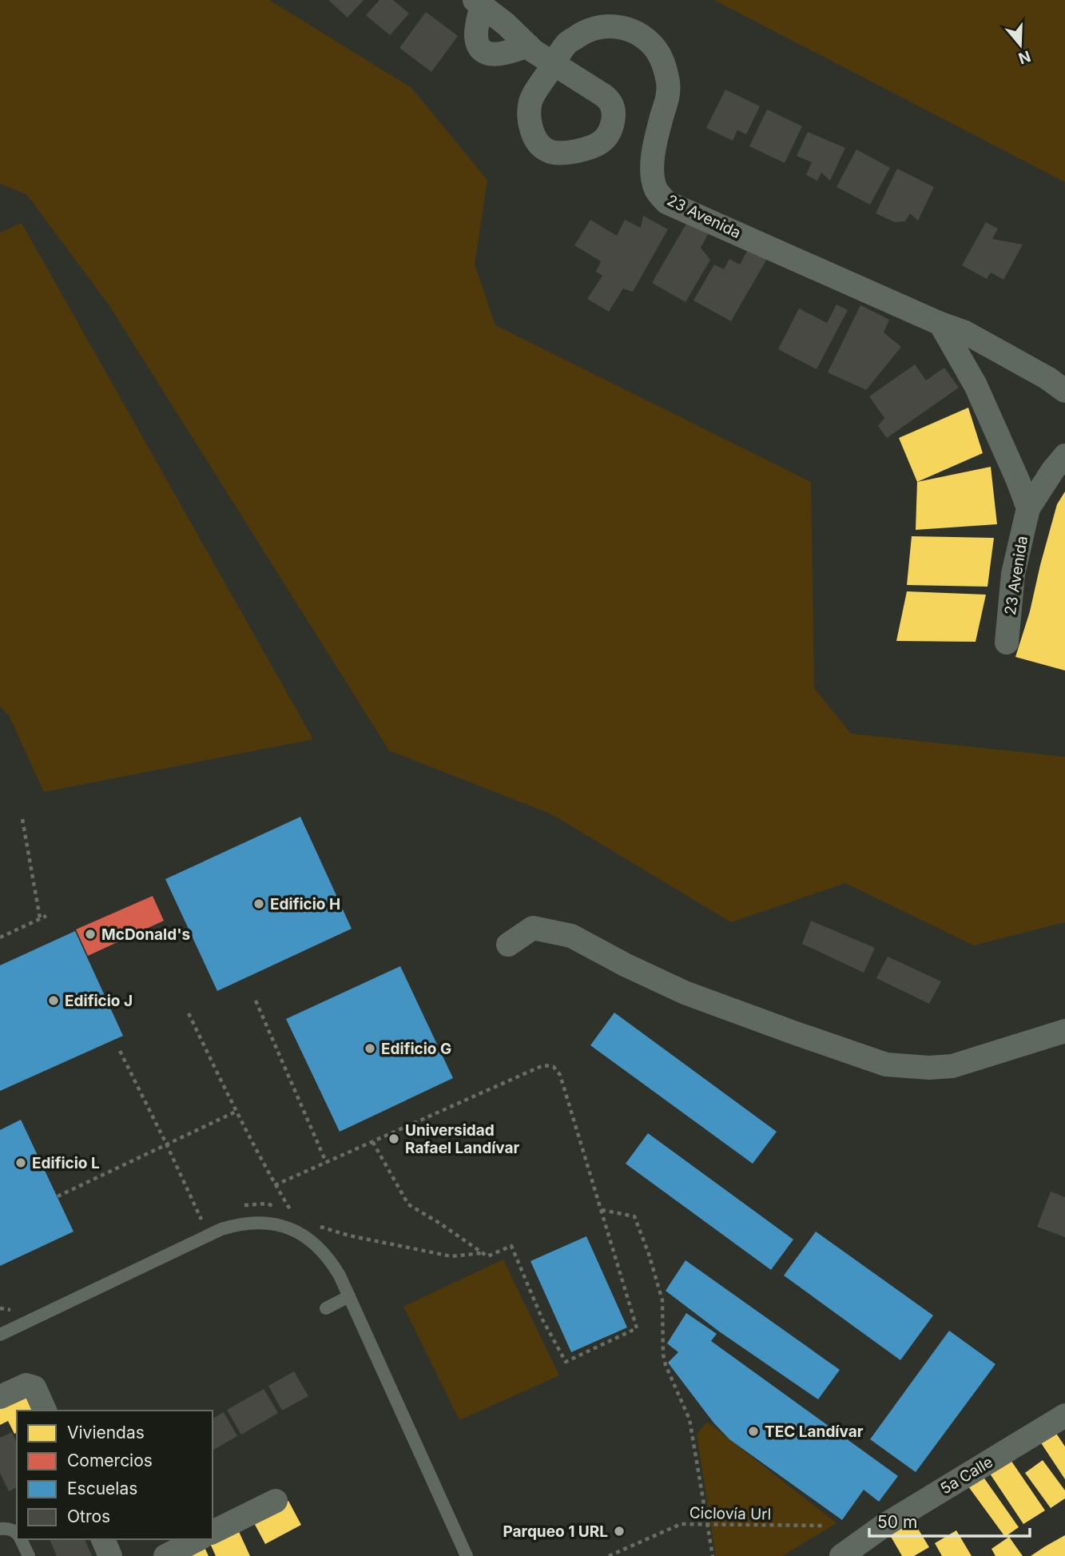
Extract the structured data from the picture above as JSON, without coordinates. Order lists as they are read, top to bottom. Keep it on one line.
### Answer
{"streets":{"street":["23 Avenida","5a Calle"],"path":["Ciclovía Url"]},"places":["Edificio H","McDonald's","Edificio J","Edificio G","Universidad Rafael Landívar","Edificio L","TEC Landívar","Parqueo 1 URL"],"legend":["Viviendas","Comercios","Escuelas","Otros"],"scale_bar":"50 m","north":"bottom"}
